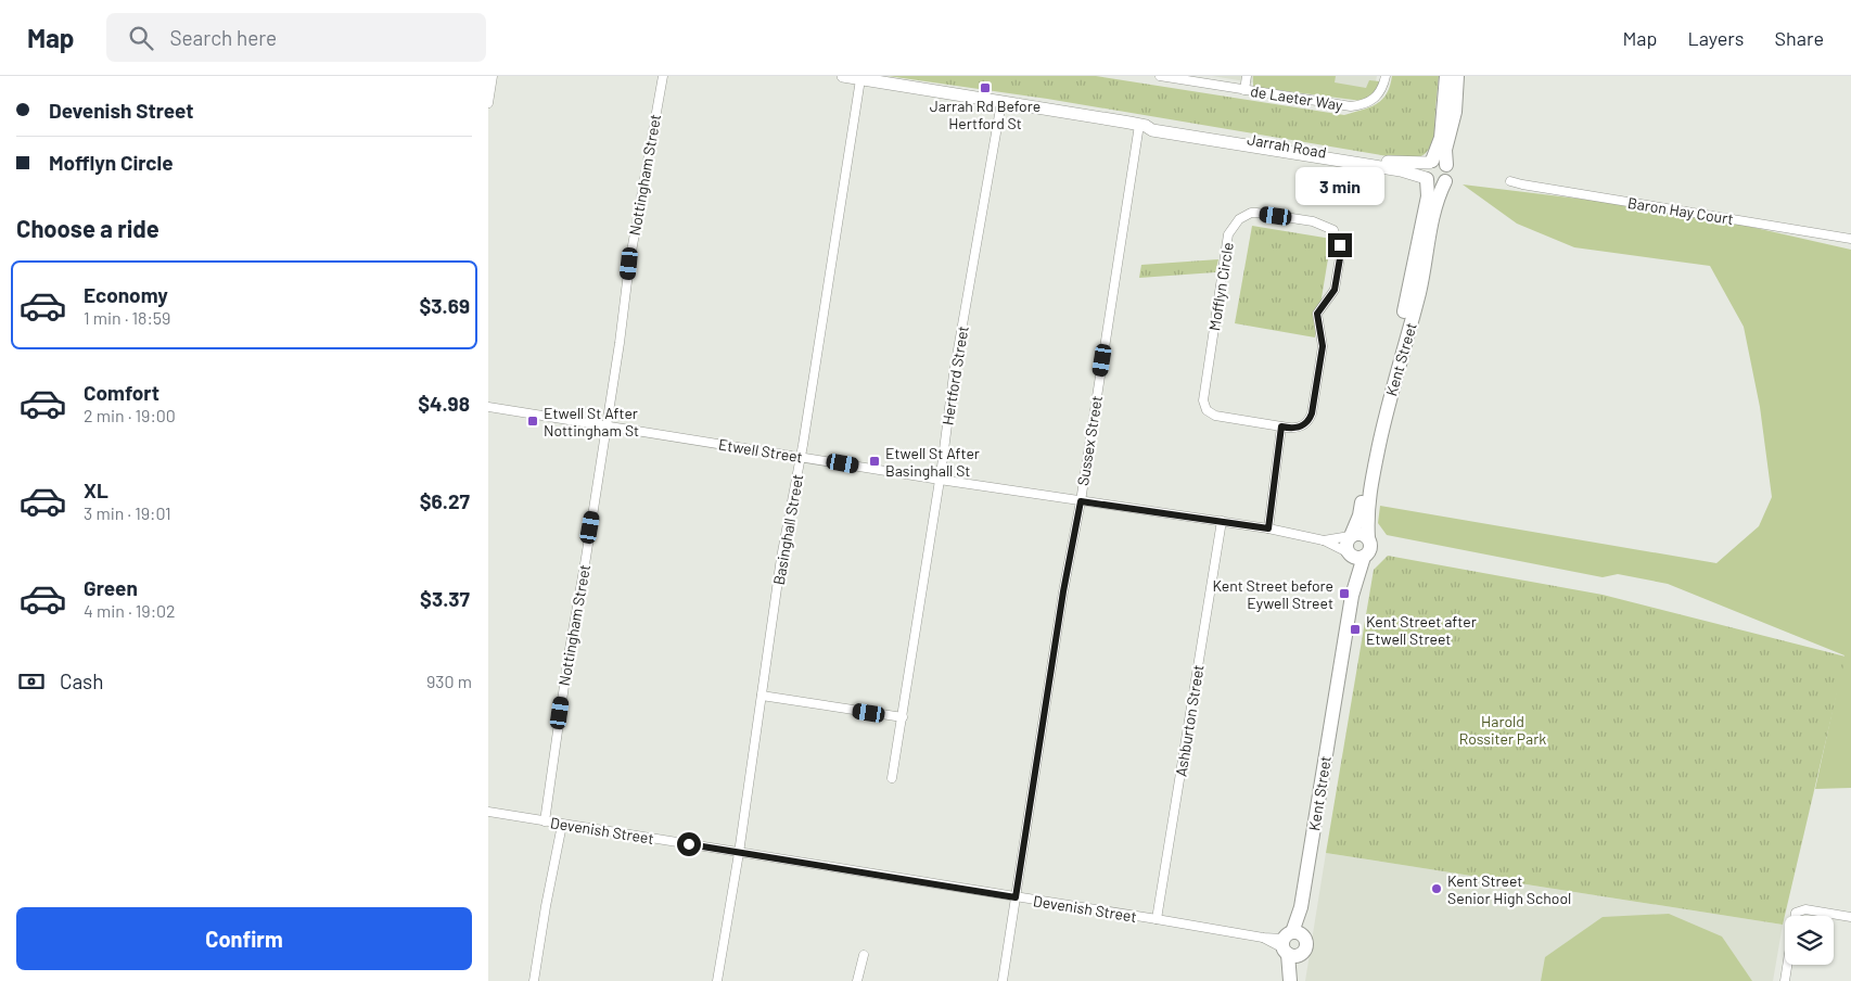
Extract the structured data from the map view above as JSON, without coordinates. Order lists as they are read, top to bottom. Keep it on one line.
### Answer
{"streets":{"main road":["Kent Street"],"street":["de Laeter Way","Jarrah Road","Nottingham Street","Baron Hay Court","Mofflyn Circle","Hertford Street","Sussex Street","Etwell Street","Basinghall Street","Ashburton Street","Devenish Street"]},"crossings":[["Jarrah Road","Kent Street"],["Jarrah Road","Hertford Street"],["Jarrah Road","Sussex Street"],["Jarrah Road","Basinghall Street"],["Nottingham Street","Etwell Street"],["Nottingham Street","Devenish Street"],["Kent Street","Etwell Street"],["Kent Street","Devenish Street"],["Hertford Street","Etwell Street"],["Sussex Street","Etwell Street"],["Sussex Street","Devenish Street"],["Etwell Street","Basinghall Street"],["Etwell Street","Ashburton Street"],["Basinghall Street","Devenish Street"],["Ashburton Street","Devenish Street"]],"parks":["Harold Rossiter Park"],"places":{"transit":["Jarrah Rd Before Hertford St","Etwell St After Nottingham St","Etwell St After Basinghall St","Kent Street before Eywell Street","Kent Street after Etwell Street"],"other":["Kent Street Senior High School"]},"page":{"header":"Map","search":"Search here","nav":["Map","Layers","Share"],"banner":["Devenish Street","Mofflyn Circle"],"bubble":"3 min","heading":"Choose a ride","list":[{"name":"Economy","note":"1 min · 18:59","value":"$3.69"},{"name":"Comfort","note":"2 min · 19:00","value":"$4.98"},{"name":"XL","note":"3 min · 19:01","value":"$6.27"},{"name":"Green","note":"4 min · 19:02","value":"$3.37"}],"pay":["Cash","930 m"],"buttons":"Confirm"}}
